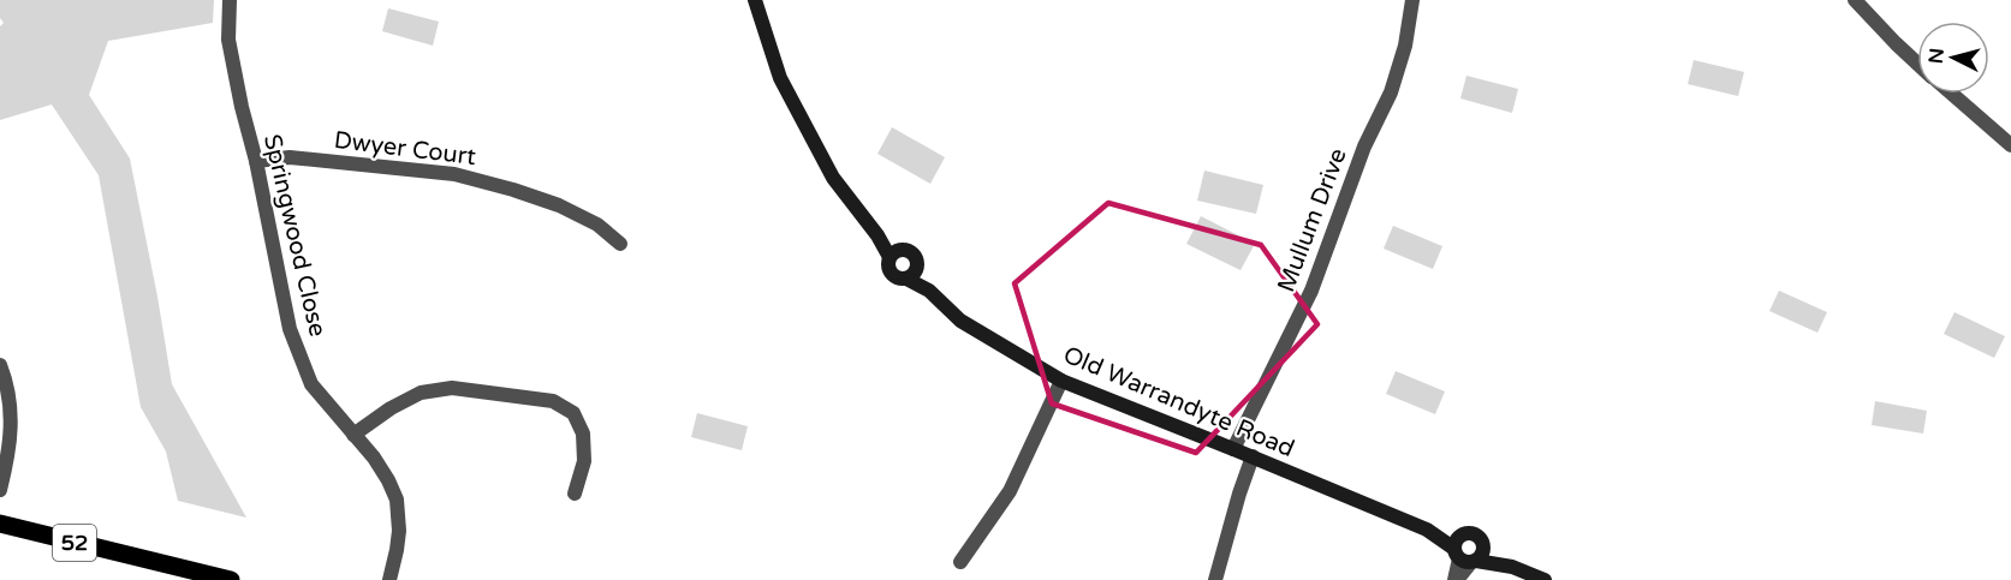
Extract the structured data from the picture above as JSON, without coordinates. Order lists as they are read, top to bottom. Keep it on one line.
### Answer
{"streets":{"main road":["Old Warrandyte Road","52"],"street":["Dwyer Court","Mullum Drive","Springwood Close"]},"crossings":[["Dwyer Court","Springwood Close"],["Mullum Drive","Old Warrandyte Road"]],"north":"left"}
